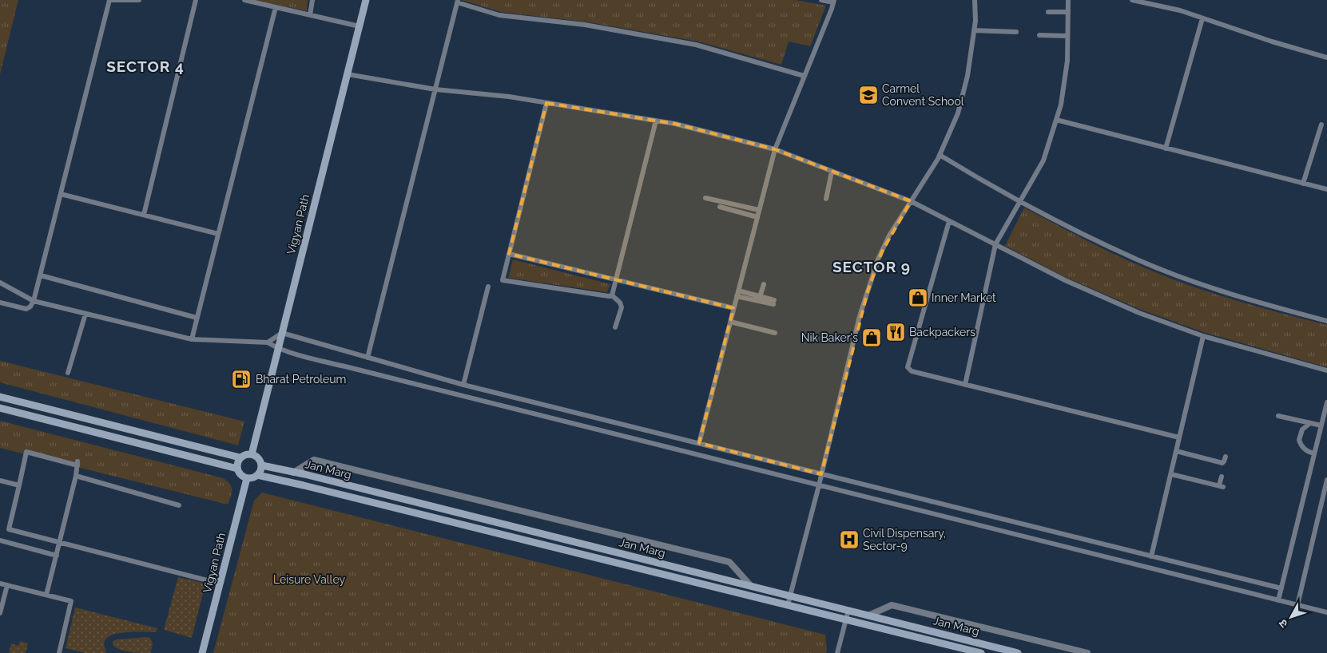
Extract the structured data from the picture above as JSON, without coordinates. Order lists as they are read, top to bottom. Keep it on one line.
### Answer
{"streets":{"main road":["Vigyan Path","Jan Marg"]},"crossings":[["Vigyan Path","Jan Marg"]],"districts":["SECTOR 4","SECTOR 9"],"parks":["Leisure Valley"],"places":{"school or university":["Carmel Convent School"],"shop":["Inner Market","Nik Baker's"],"restaurant":["Backpackers"],"fuel station":["Bharat Petroleum"],"hospital":["Civil Dispensary, Sector-9"]},"north":"bottom left"}
